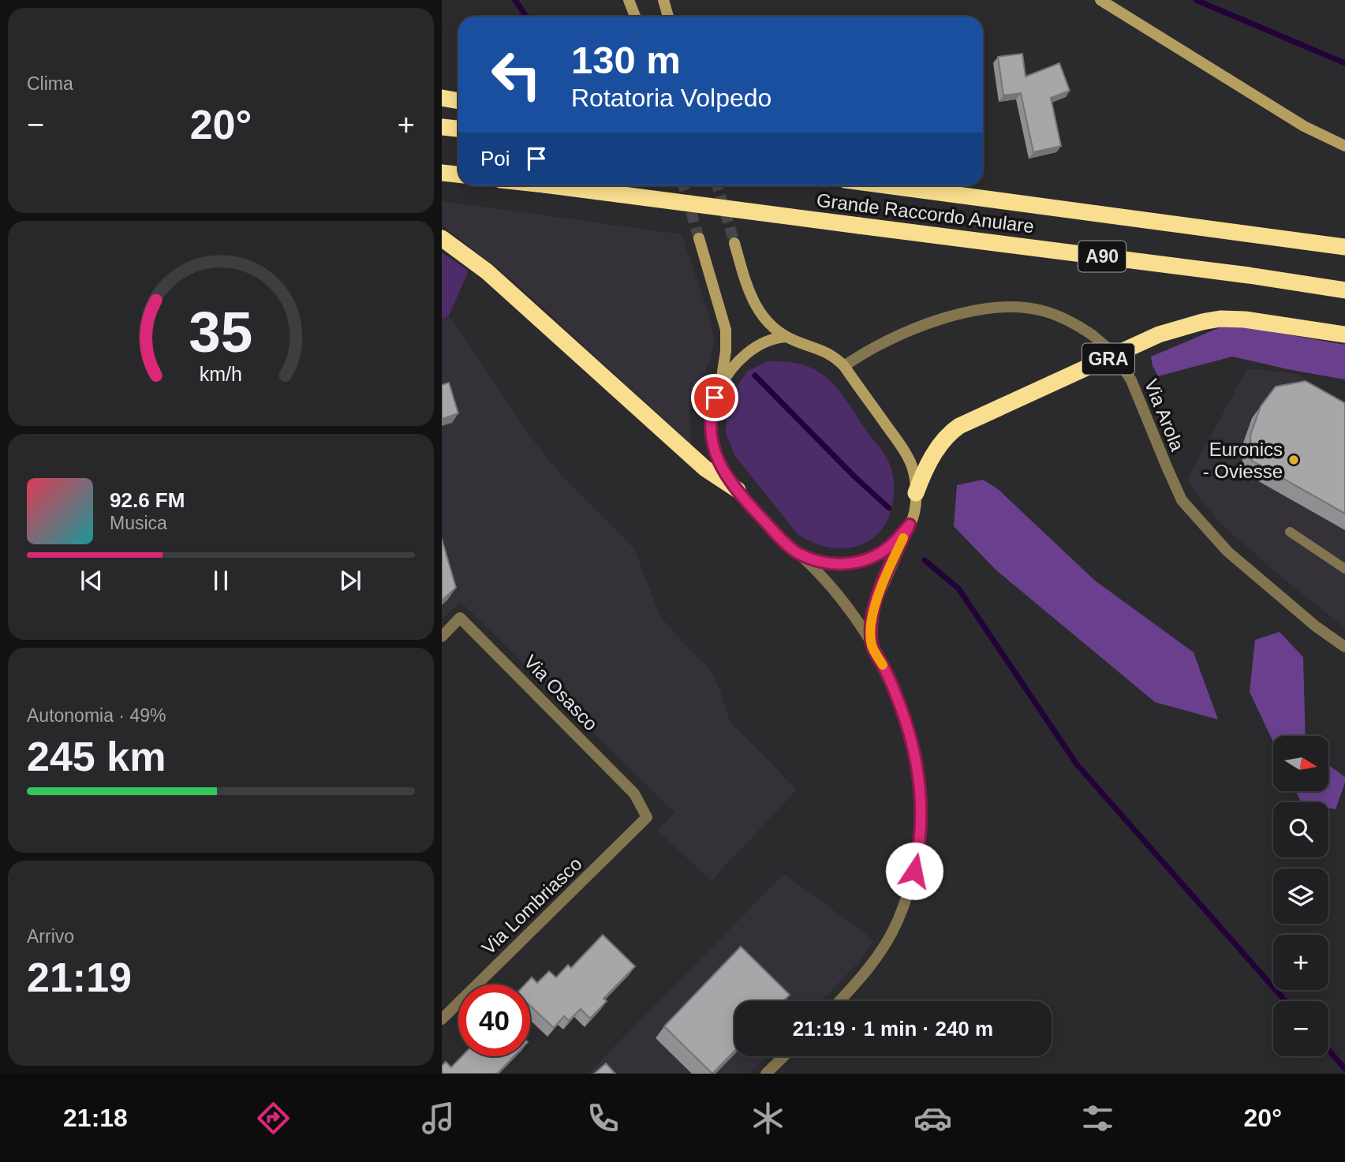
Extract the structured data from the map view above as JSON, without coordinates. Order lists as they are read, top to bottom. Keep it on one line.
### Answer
{"streets":{"highway":["Grande Raccordo Anulare","A90","GRA"],"street":["Via Arola","Via Osasco","Via Lombriasco"]},"crossings":[["Via Osasco","Via Lombriasco"]],"places":["Euronics - Oviesse"],"north":"right","page":{"tile":["Clima",["Autonomia · 49%","245 km"],["Arrivo","21:19"]],"turn":["130 m","Rotatoria Volpedo"],"heat":["−","20°","+"],"then":"Poi","song":["92.6 FM","Musica"],"map_buttons":["+","−"],"limit":"40","trip":"21:19 · 1 min · 240 m","tabs":["21:18","20°"],"gauge":["35","km/h"]}}
